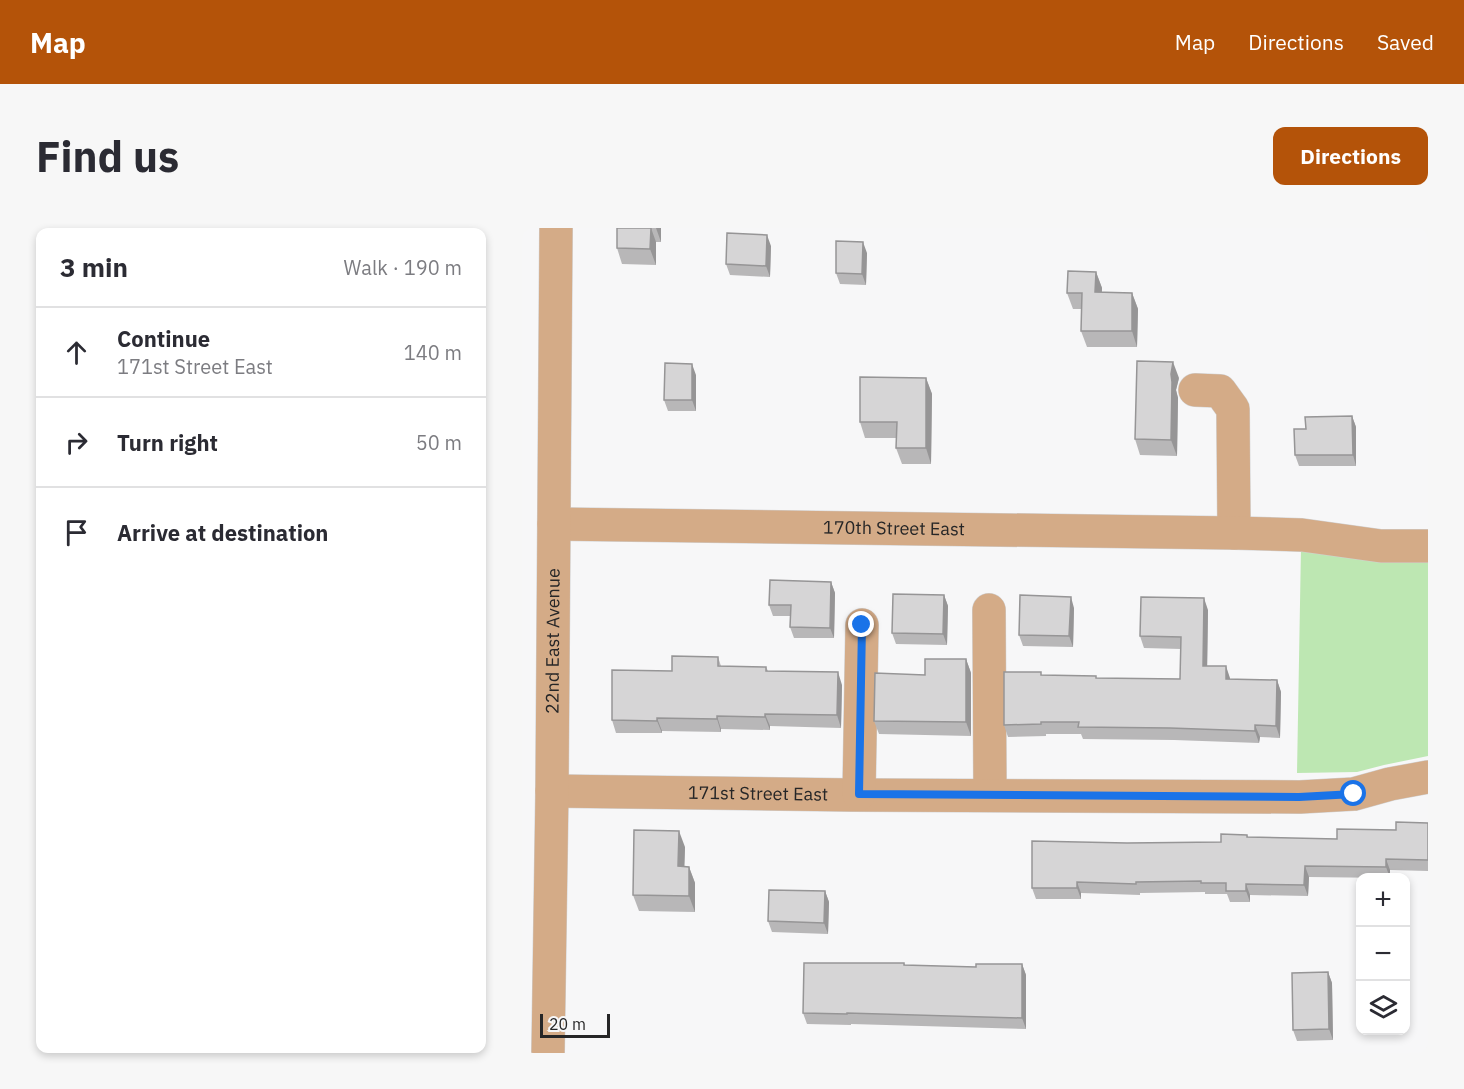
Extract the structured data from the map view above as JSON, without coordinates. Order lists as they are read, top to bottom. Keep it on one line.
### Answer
{"streets":{"street":["170th Street East","22nd East Avenue","171st Street East"]},"crossings":[["170th Street East","22nd East Avenue"],["22nd East Avenue","171st Street East"]],"scale_bar":"20 m","page":{"header":"Map","nav":["Map","Directions","Saved"],"buttons":"Directions","title":"Find us","heading":["3 min","Walk · 190 m"],"list":[["Continue","171st Street East","140 m"],["Turn right","50 m"],"Arrive at destination"],"map_buttons":["+","−"],"scale":"20 m"}}
